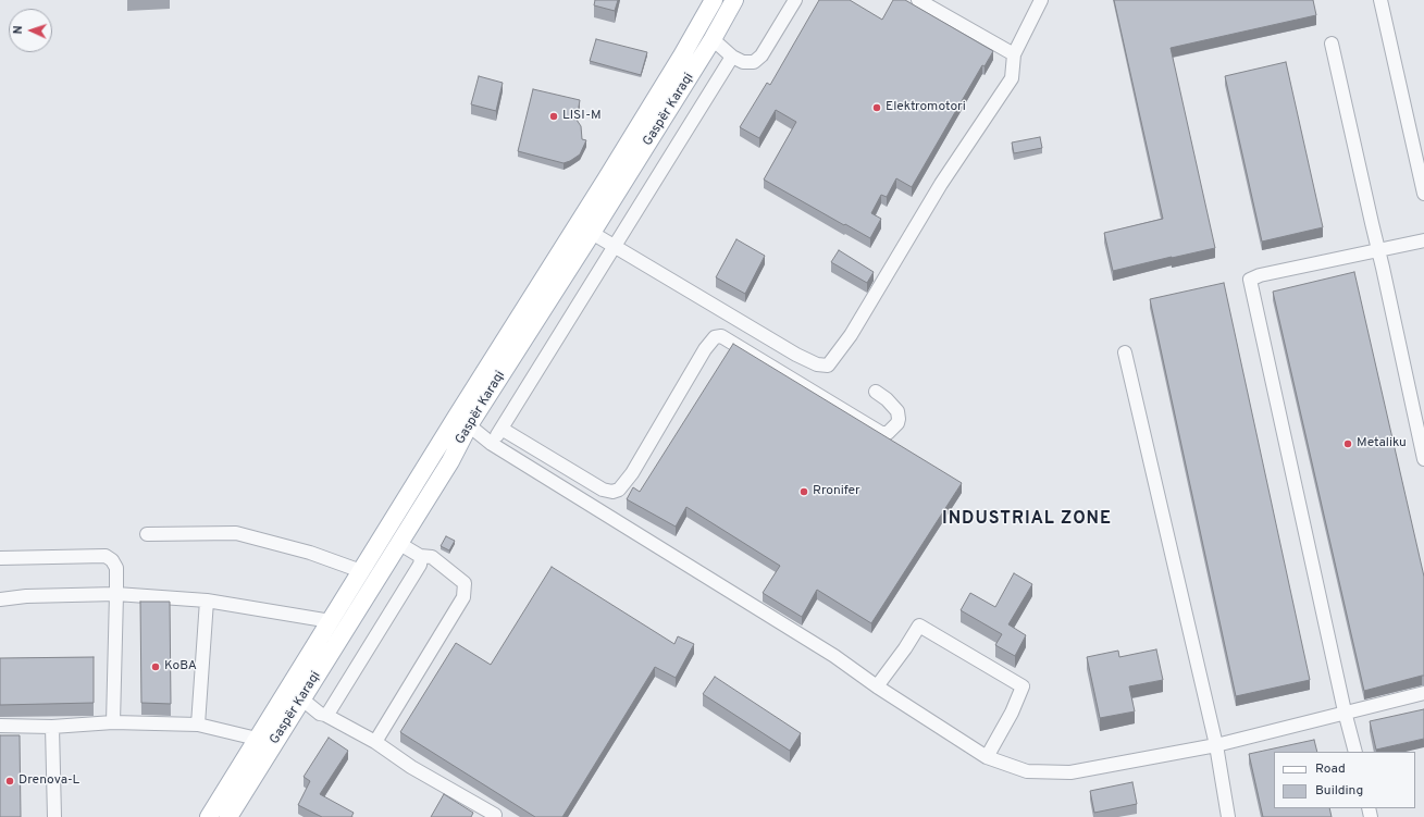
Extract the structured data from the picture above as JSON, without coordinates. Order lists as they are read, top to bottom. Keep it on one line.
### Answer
{"streets":{"main road":["Gaspër Karaqi"]},"districts":["INDUSTRIAL ZONE"],"places":["Elektromotori","LISI-M","Metaliku","Rronifer","KoBA","Drenova-L"],"legend":["Road","Building"],"north":"left"}
